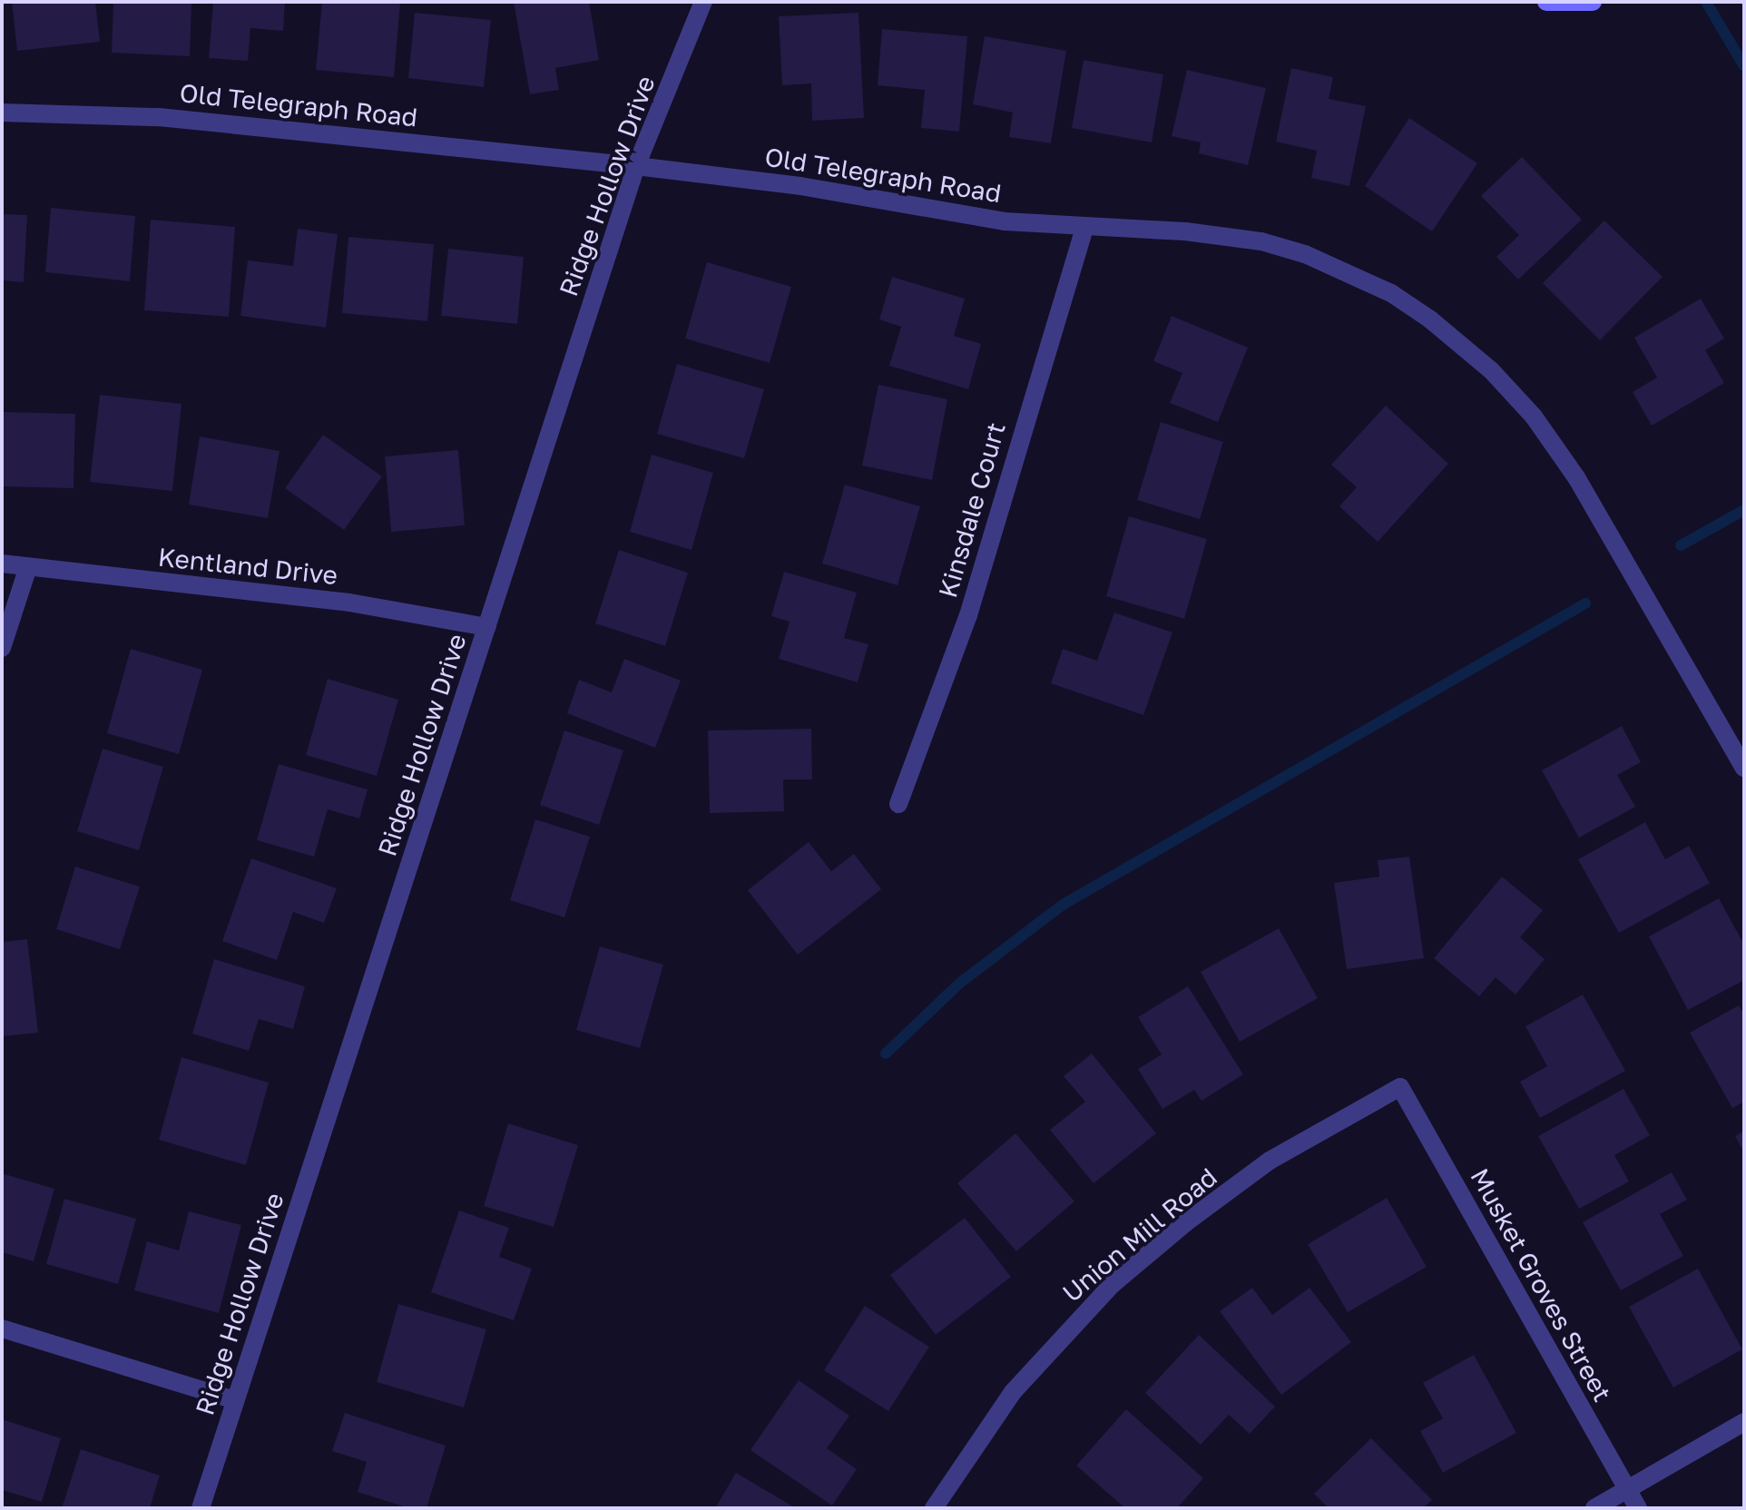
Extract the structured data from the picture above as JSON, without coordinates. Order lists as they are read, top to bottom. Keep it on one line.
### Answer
{"streets":{"street":["Old Telegraph Road","Ridge Hollow Drive","Kinsdale Court","Kentland Drive","Union Mill Road","Musket Groves Street"]},"crossings":[["Old Telegraph Road","Ridge Hollow Drive"],["Old Telegraph Road","Kinsdale Court"],["Ridge Hollow Drive","Kentland Drive"],["Union Mill Road","Musket Groves Street"]]}
